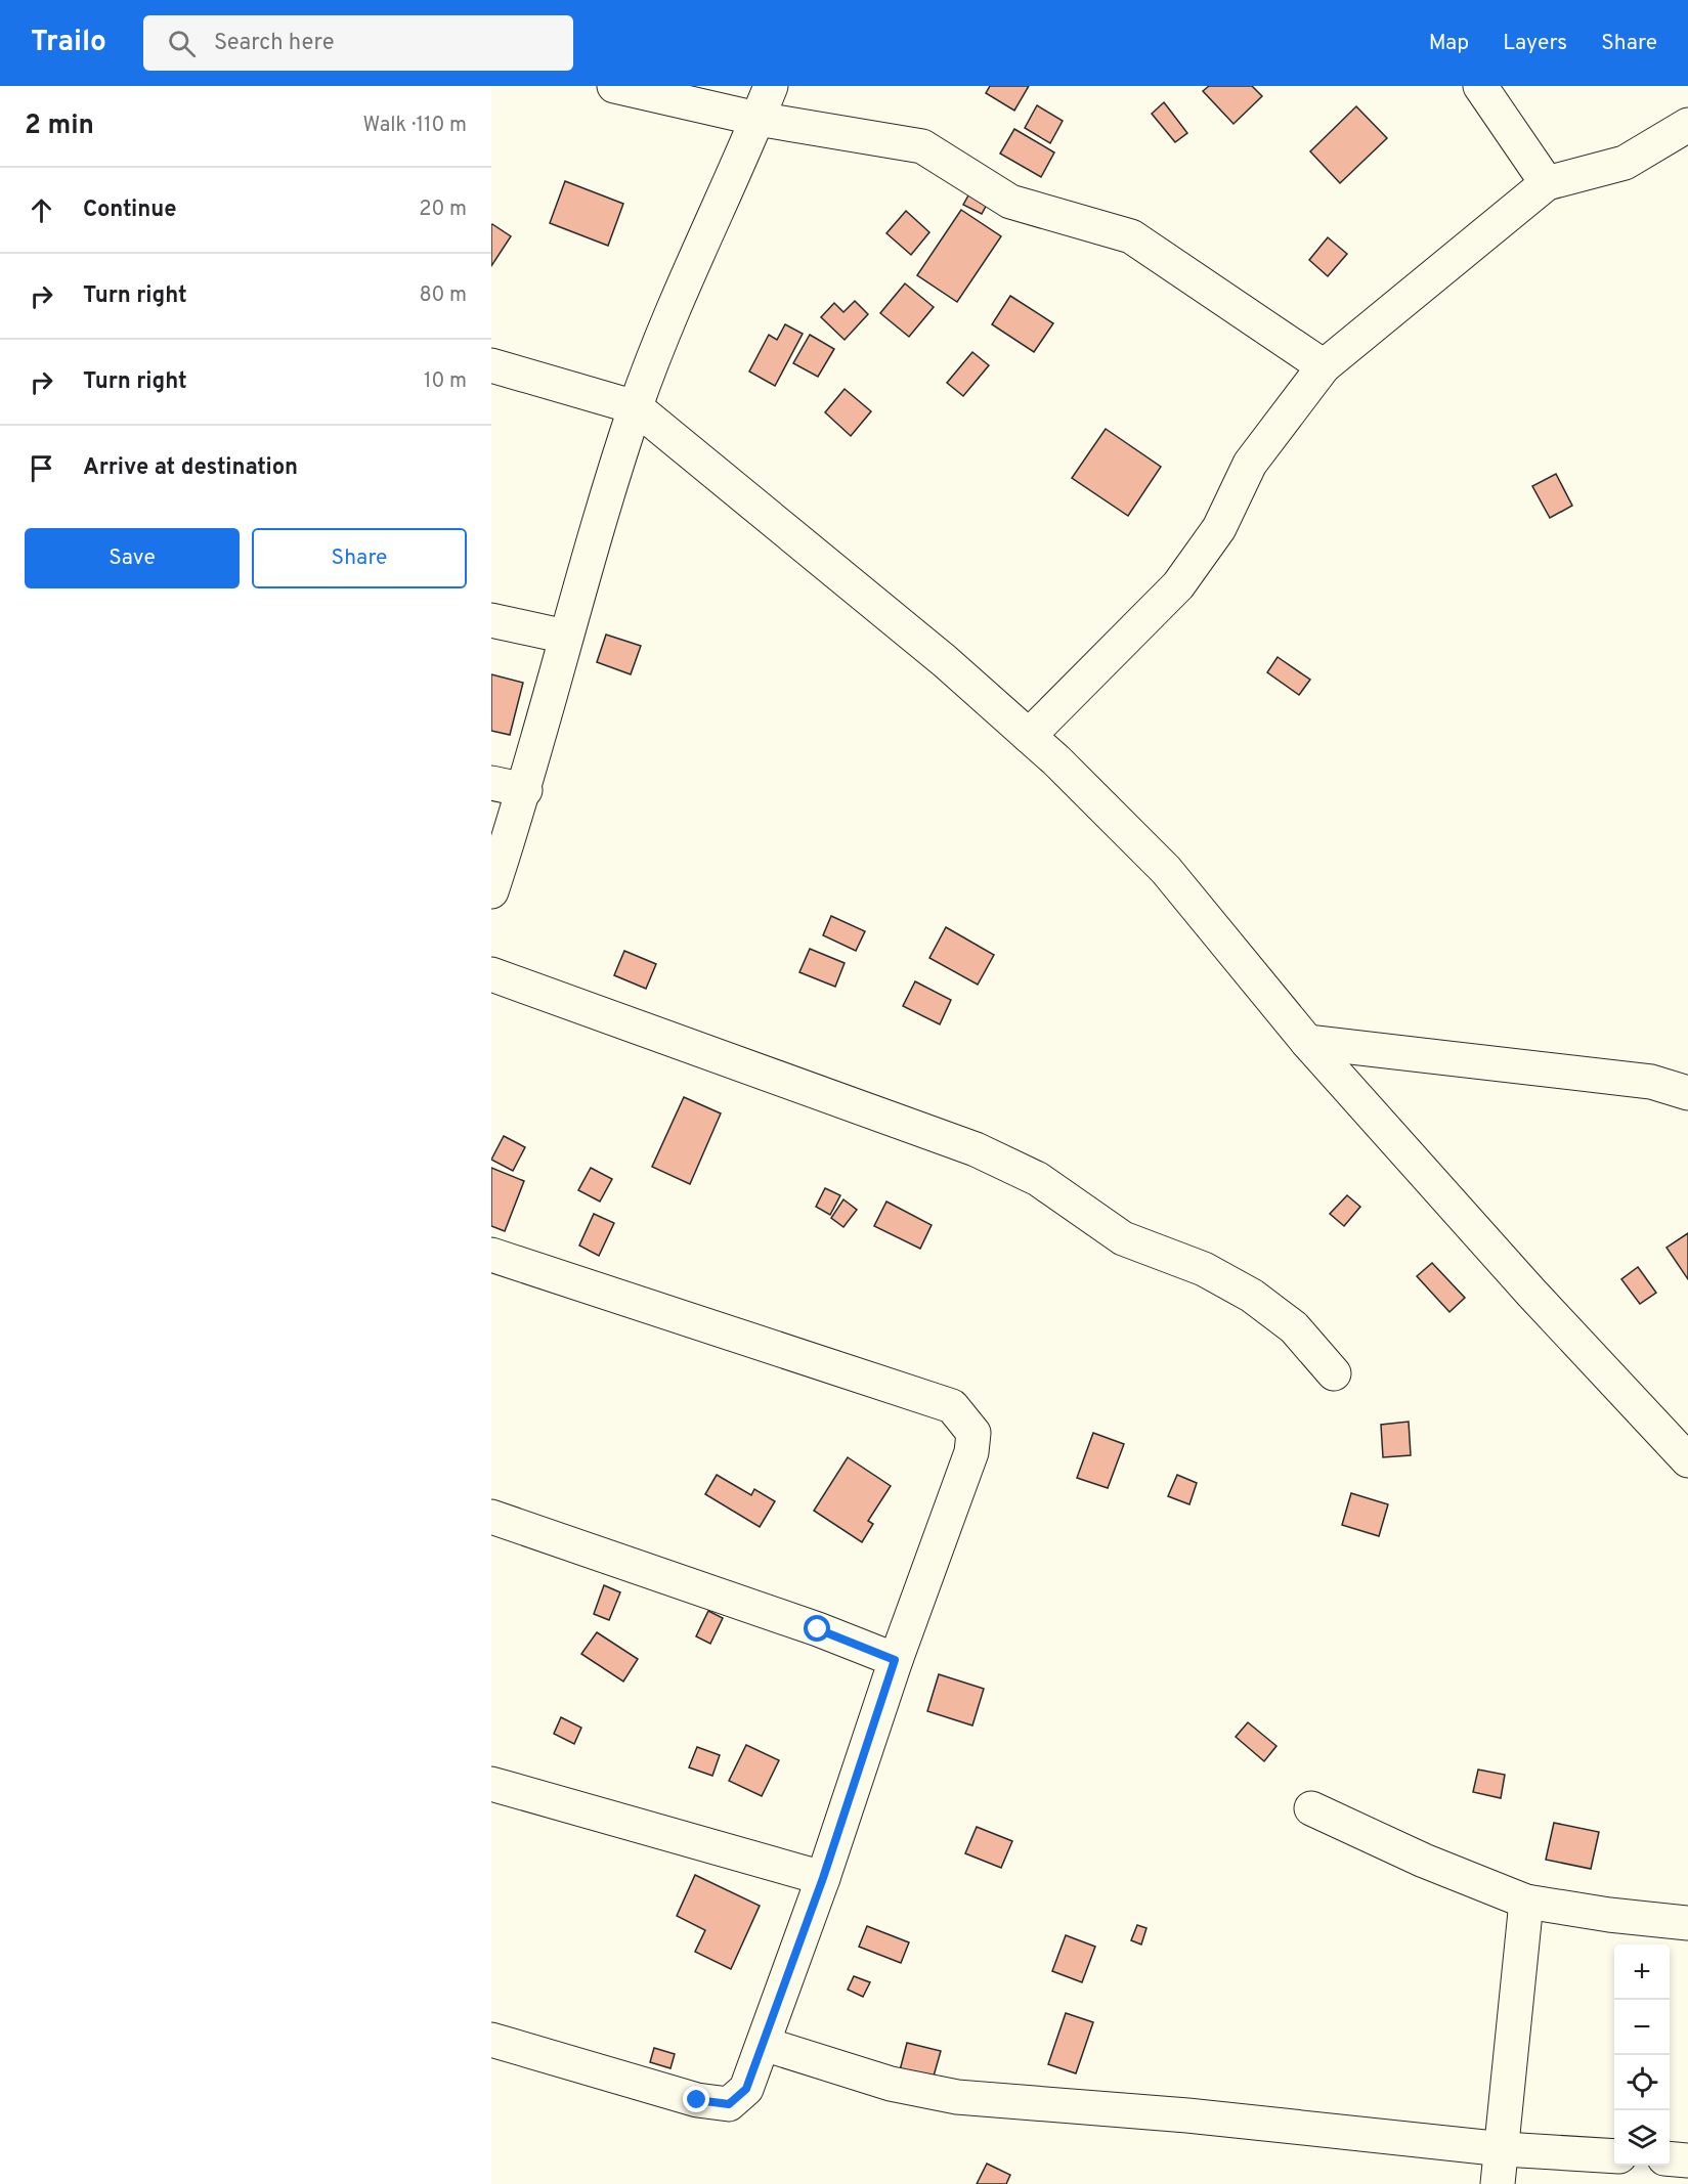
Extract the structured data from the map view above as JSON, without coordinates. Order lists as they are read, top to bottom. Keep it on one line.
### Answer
{"page":{"header":"Trailo","search":"Search here","nav":["Map","Layers","Share"],"heading":["2 min","Walk · 110 m"],"list":[["Continue","20 m"],["Turn right","80 m"],["Turn right","10 m"],"Arrive at destination"],"buttons":["Save","Share"],"map_buttons":["+","−"]}}
